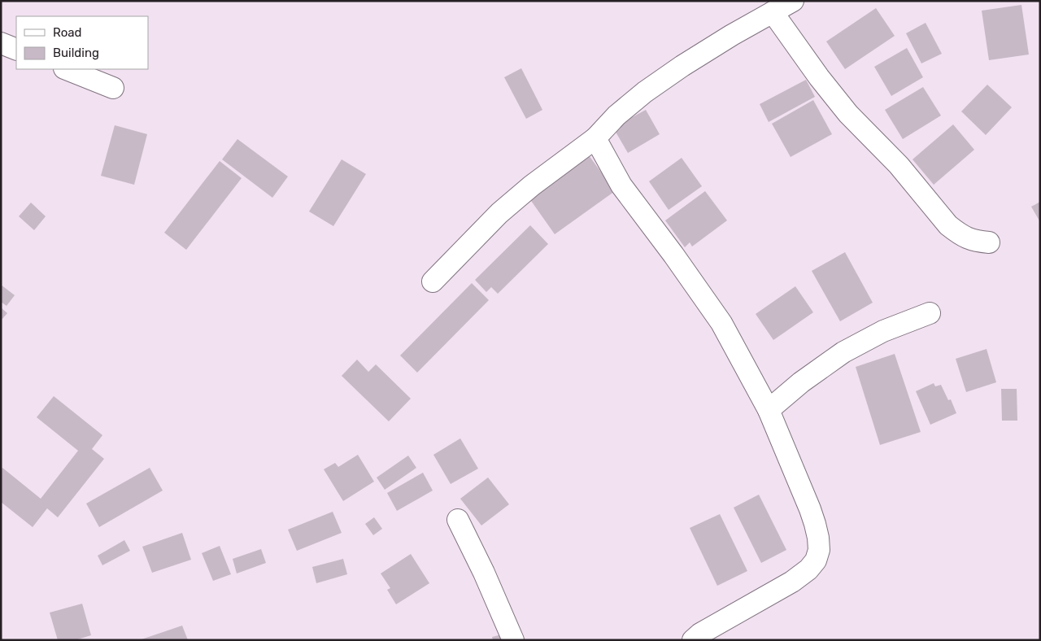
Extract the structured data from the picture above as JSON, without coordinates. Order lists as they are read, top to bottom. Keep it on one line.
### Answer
{"legend":["Road","Building"]}
